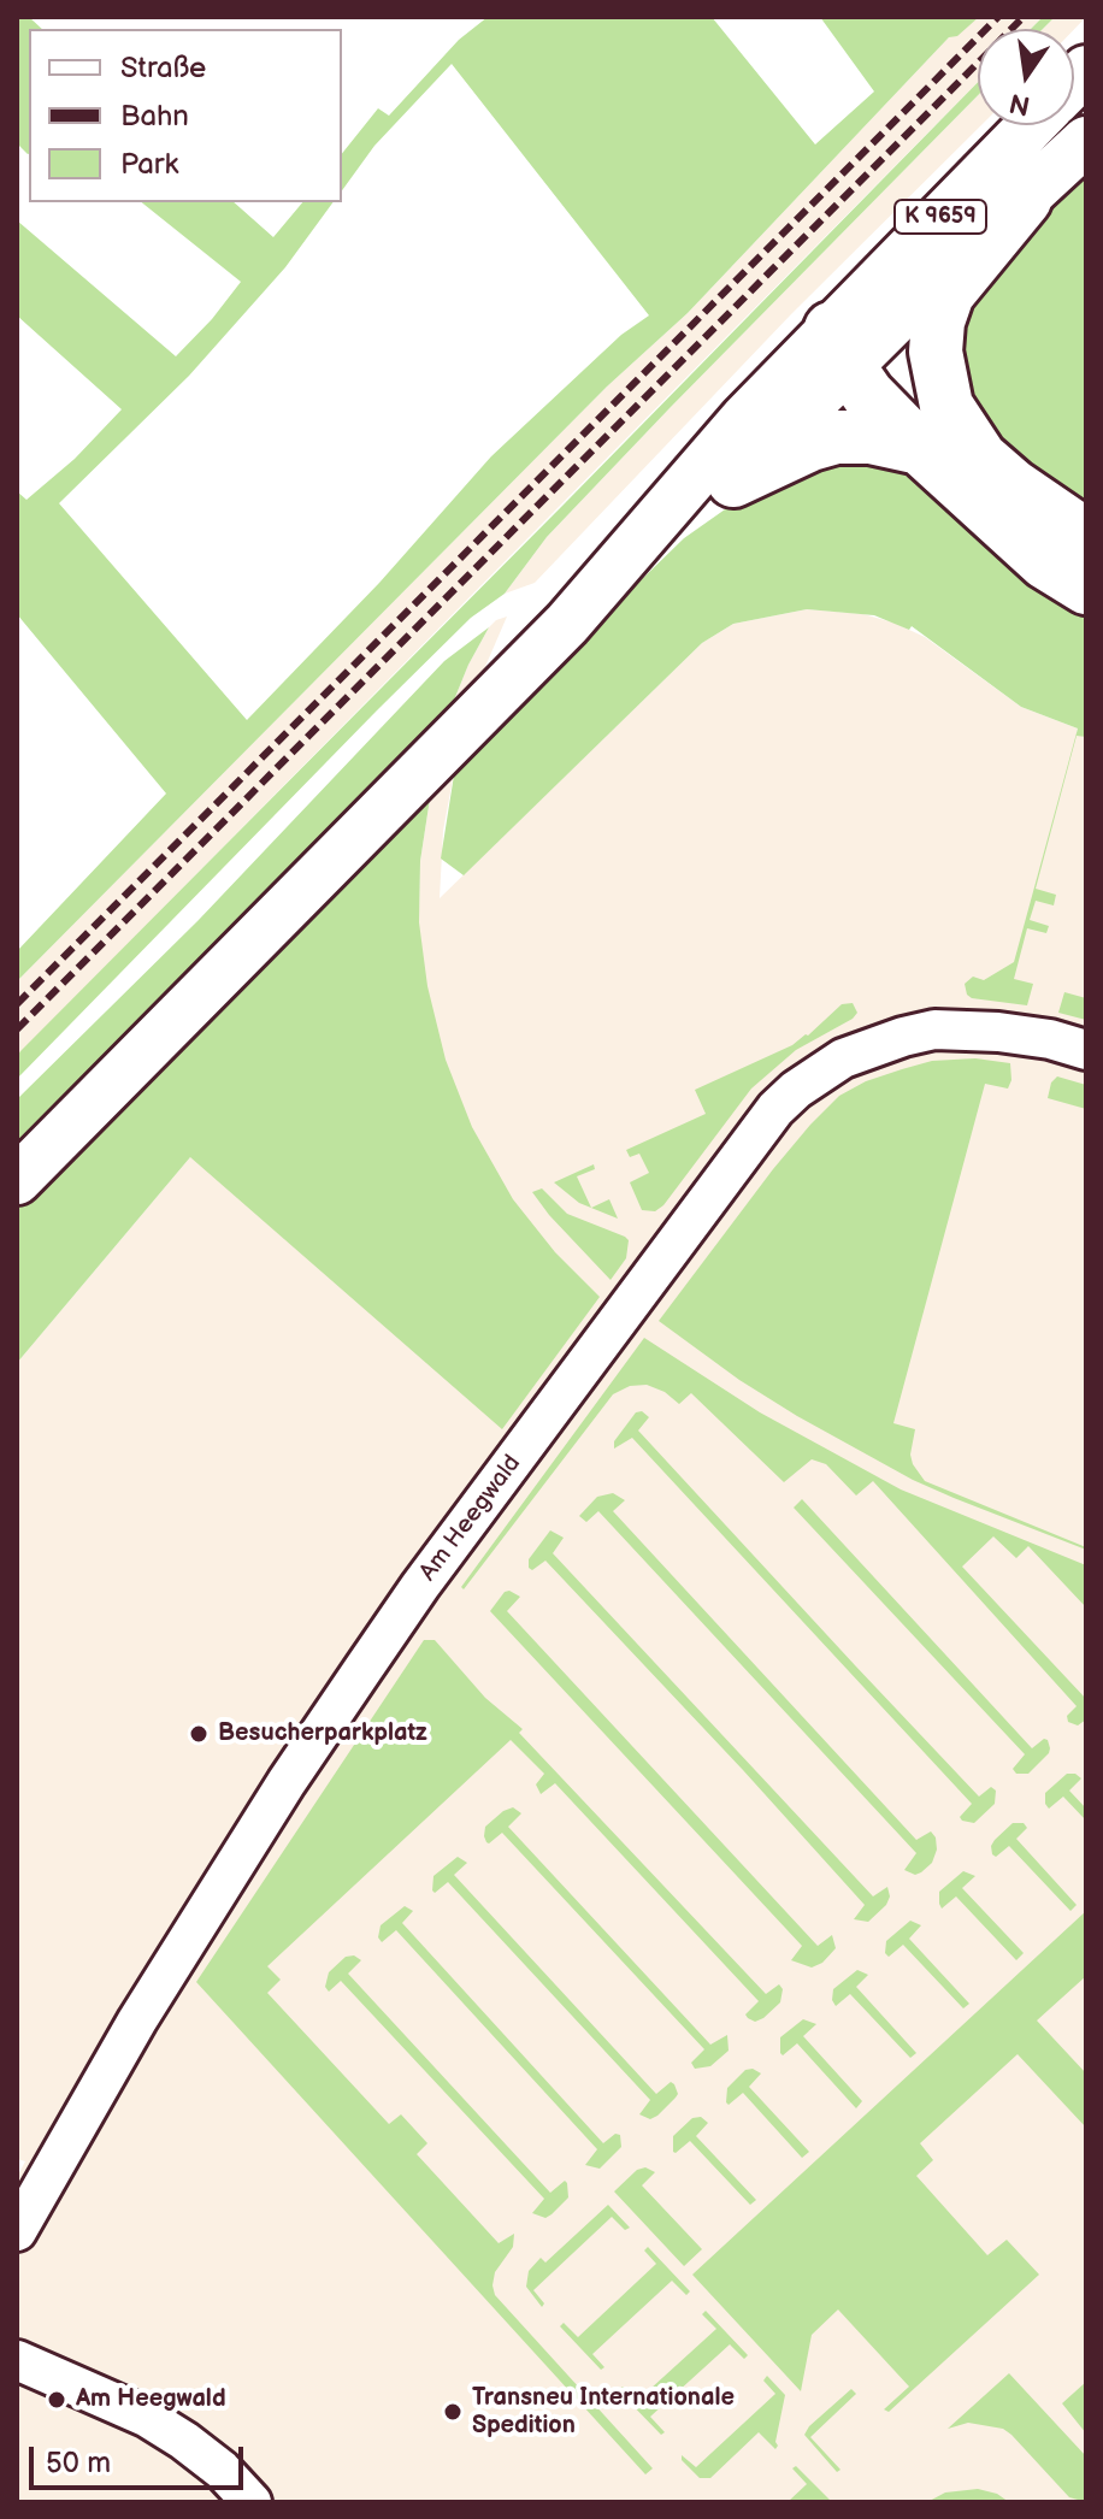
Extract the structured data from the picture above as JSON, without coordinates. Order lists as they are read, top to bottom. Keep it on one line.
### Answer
{"streets":{"main road":["K 9659"],"street":["Am Heegwald"]},"places":["Besucherparkplatz","Am Heegwald","Transneu Internationale Spedition"],"legend":["Straße","Bahn","Park"],"scale_bar":"50 m","north":"bottom"}
